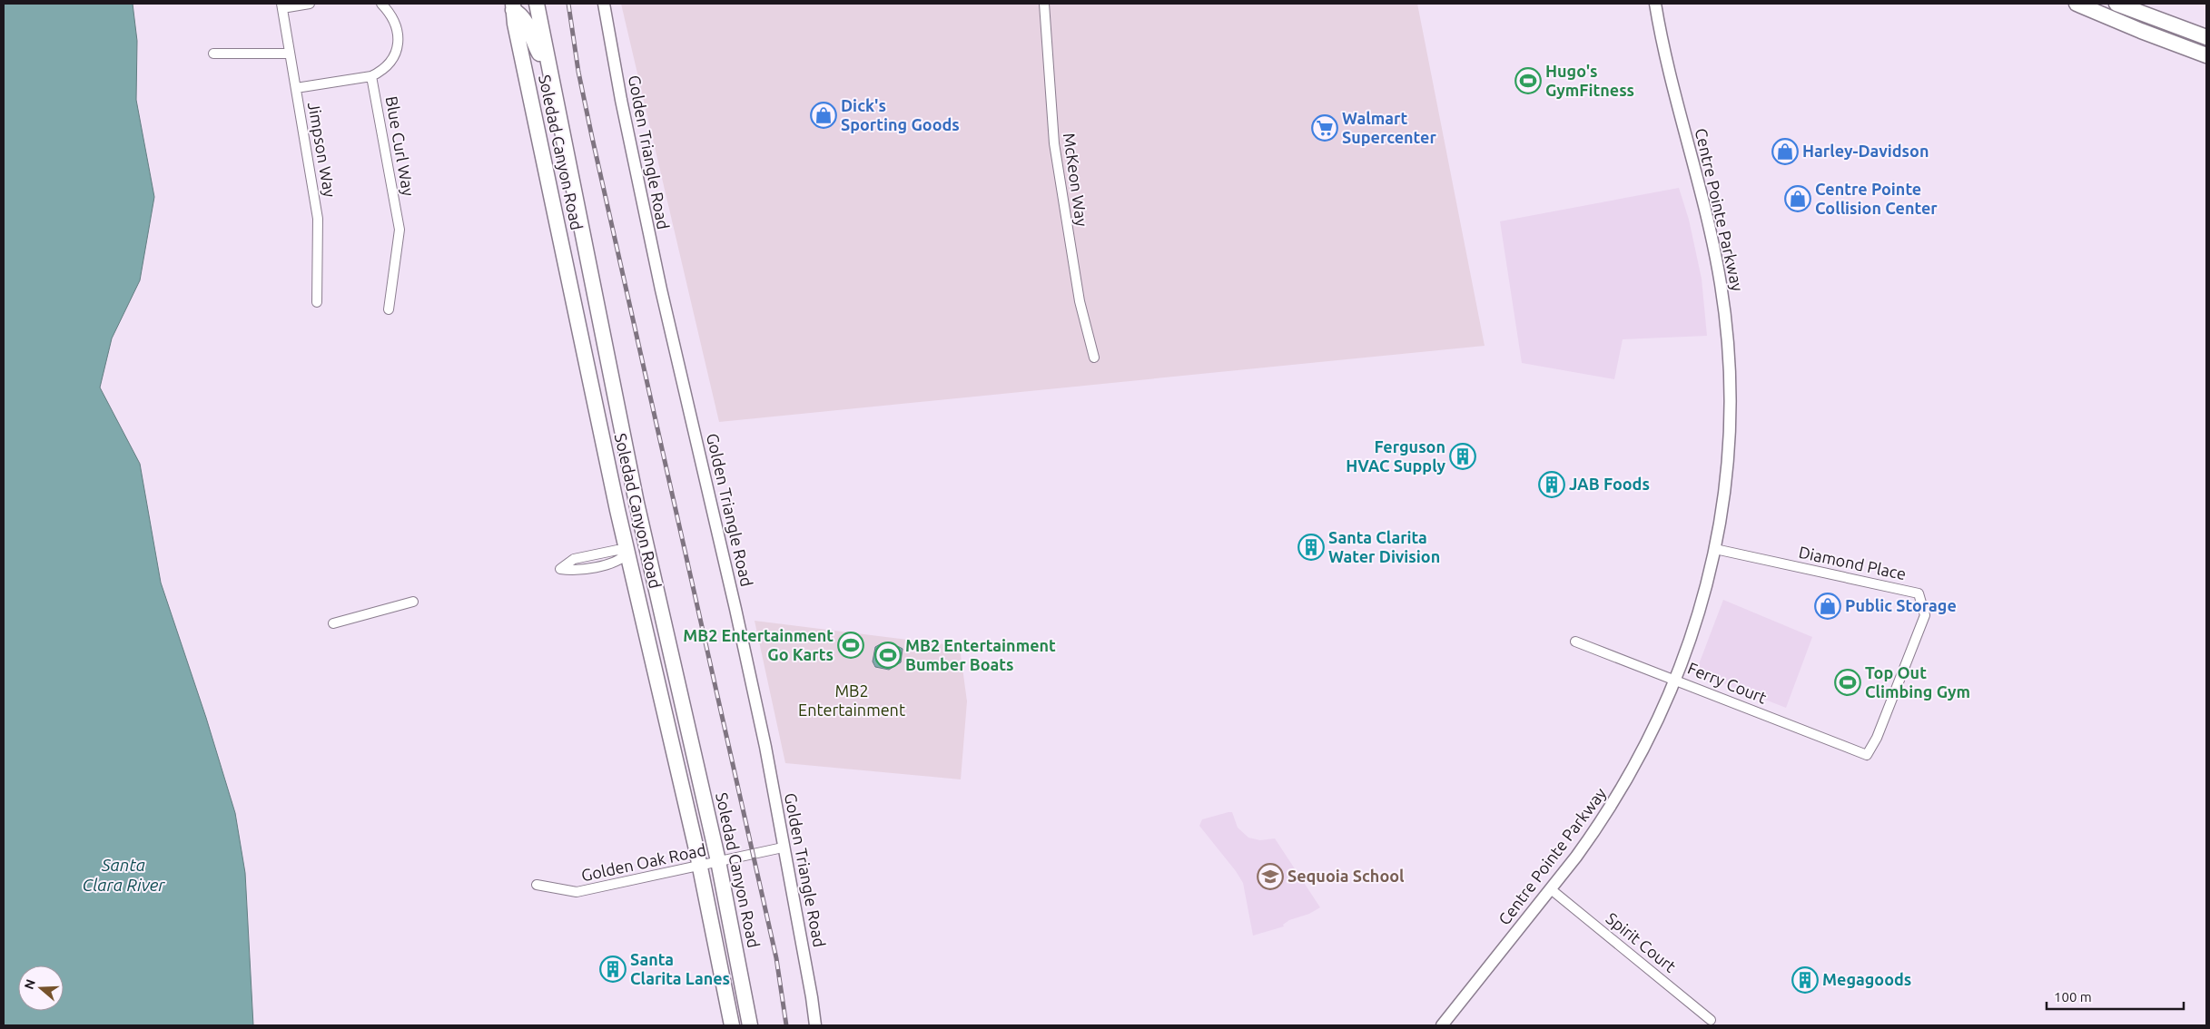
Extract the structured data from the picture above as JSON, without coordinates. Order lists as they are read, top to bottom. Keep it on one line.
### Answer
{"streets":{"main road":["Soledad Canyon Road"],"street":["Blue Curl Way","Jimpson Way","Golden Triangle Road","McKeon Way","Centre Pointe Parkway","Diamond Place","Ferry Court","Golden Oak Road","Spirit Court"]},"crossings":[["Soledad Canyon Road","Golden Oak Road"],["Golden Triangle Road","Golden Oak Road"],["Centre Pointe Parkway","Diamond Place"],["Centre Pointe Parkway","Ferry Court"],["Centre Pointe Parkway","Spirit Court"],["Diamond Place","Ferry Court"]],"water":["Santa Clara River"],"parks":["MB2 Entertainment"],"places":{"sports":["Hugo's GymFitness","MB2 Entertainment Go Karts","MB2 Entertainment Bumber Boats","Top Out Climbing Gym"],"shop":["Dick's Sporting Goods","Harley-Davidson","Centre Pointe Collision Center","Public Storage"],"supermarket":["Walmart Supercenter"],"building":["Ferguson HVAC Supply","JAB Foods","Santa Clarita Water Division","Santa Clarita Lanes","Megagoods"],"school or university":["Sequoia School"]},"scale_bar":"100 m","north":"left"}
